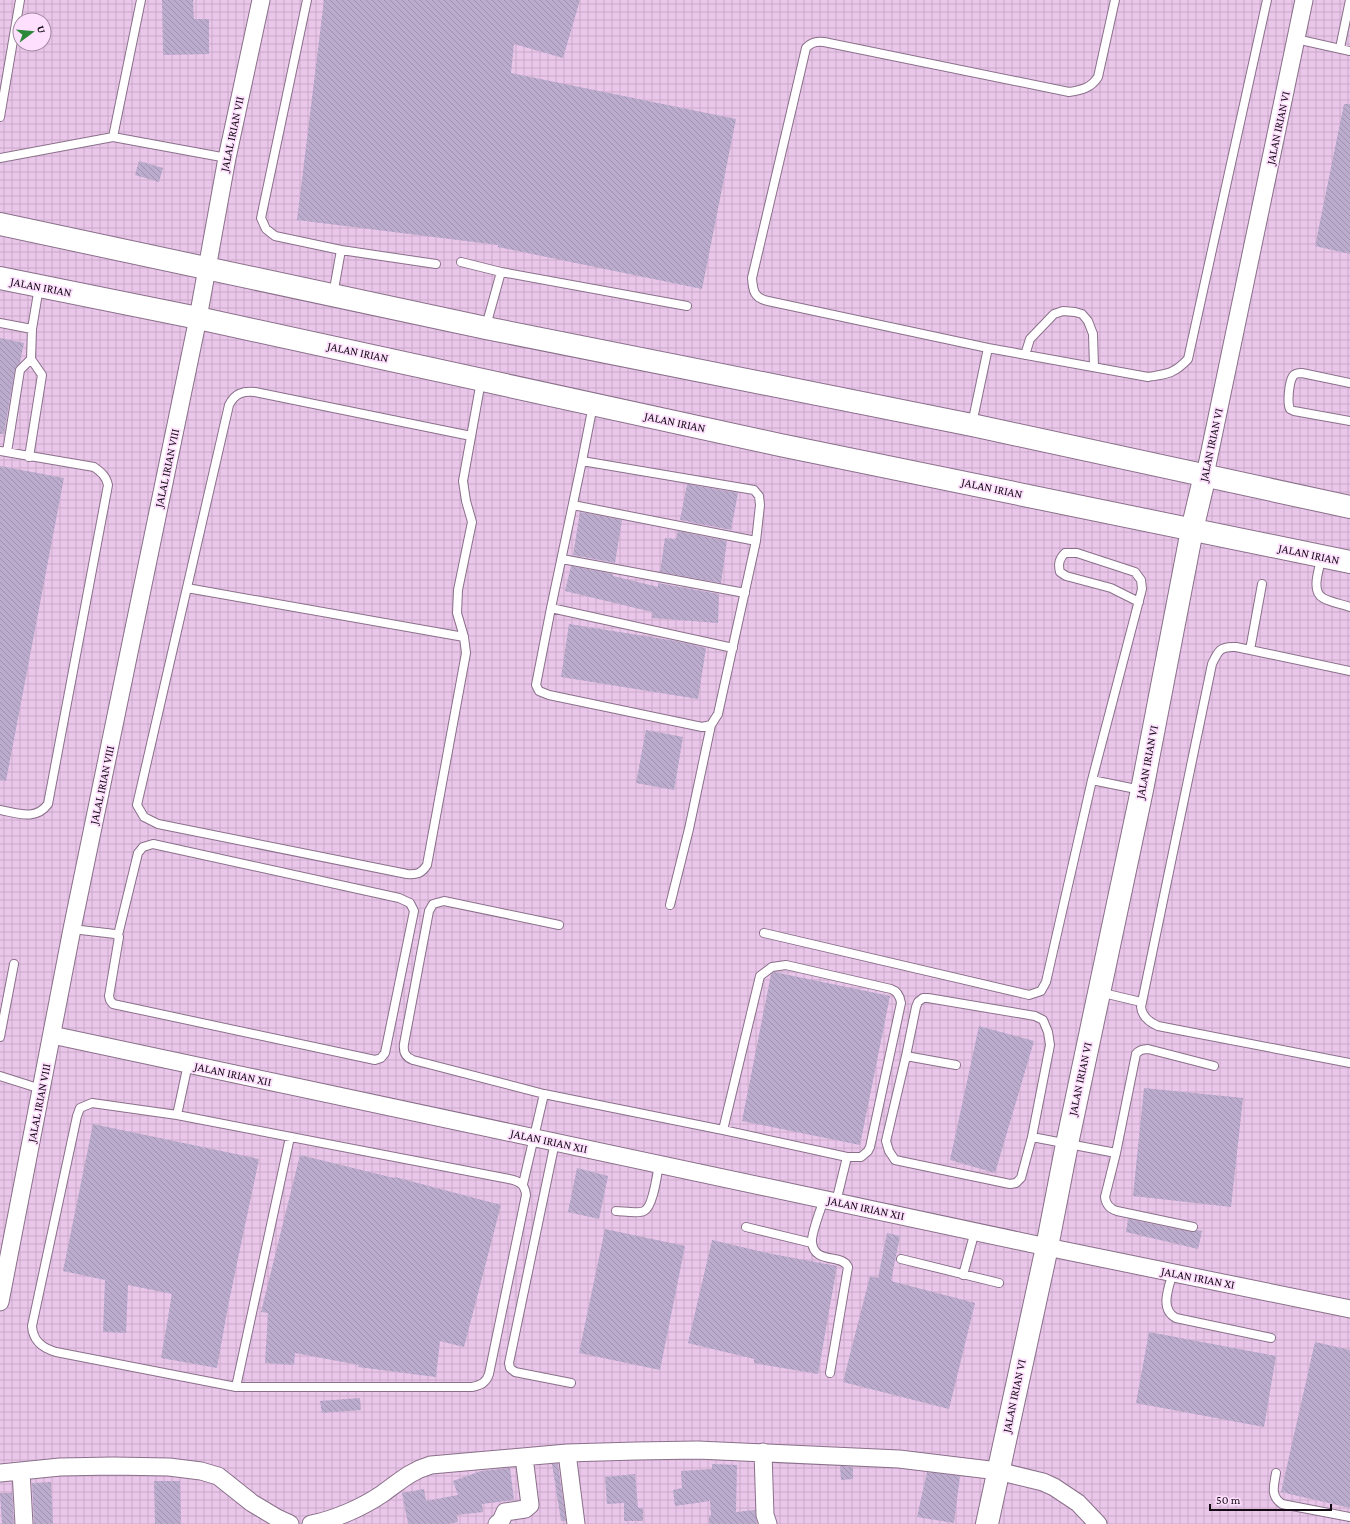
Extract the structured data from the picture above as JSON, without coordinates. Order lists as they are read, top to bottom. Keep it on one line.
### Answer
{"streets":{"street":["JALAN IRIAN VI","JALAL IRIAN VII","JALAN IRIAN","JALAL IRIAN VIII","JALAN IRIAN XII","JALAN IRIAN XI"]},"crossings":[["JALAN IRIAN VI","JALAN IRIAN"],["JALAN IRIAN VI","JALAN IRIAN XII"],["JALAN IRIAN VI","JALAN IRIAN XI"],["JALAL IRIAN VII","JALAL IRIAN VIII"],["JALAN IRIAN","JALAL IRIAN VIII"],["JALAL IRIAN VIII","JALAN IRIAN XII"],["JALAN IRIAN XII","JALAN IRIAN XI"]],"scale_bar":"50 m","north":"right"}
